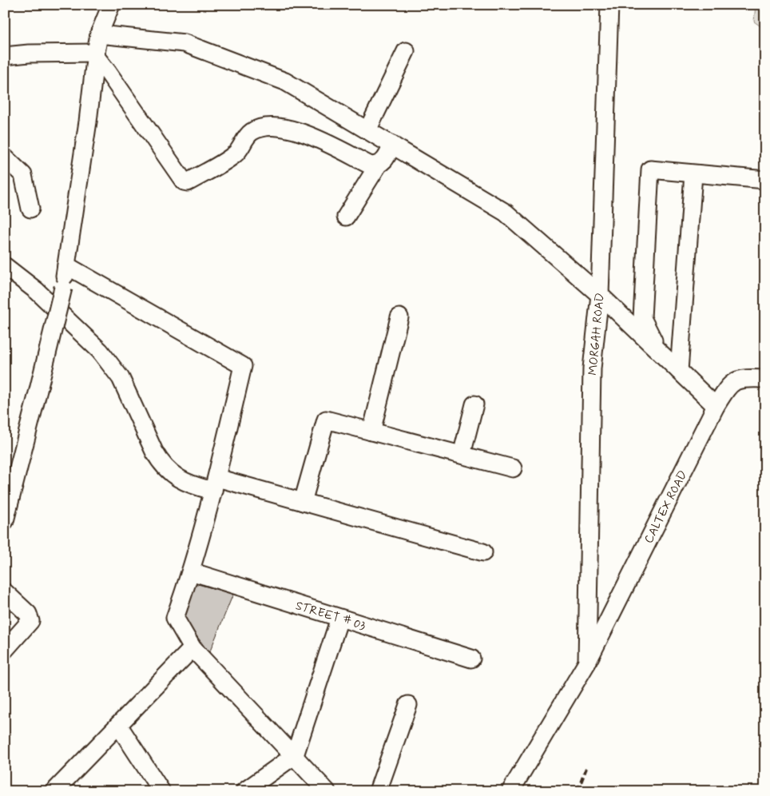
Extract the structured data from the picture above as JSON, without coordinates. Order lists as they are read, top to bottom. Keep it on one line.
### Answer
{"streets":{"street":["MORGAH ROAD","CALTEX ROAD","STREET # 03"]},"crossings":[["MORGAH ROAD","CALTEX ROAD"]]}
